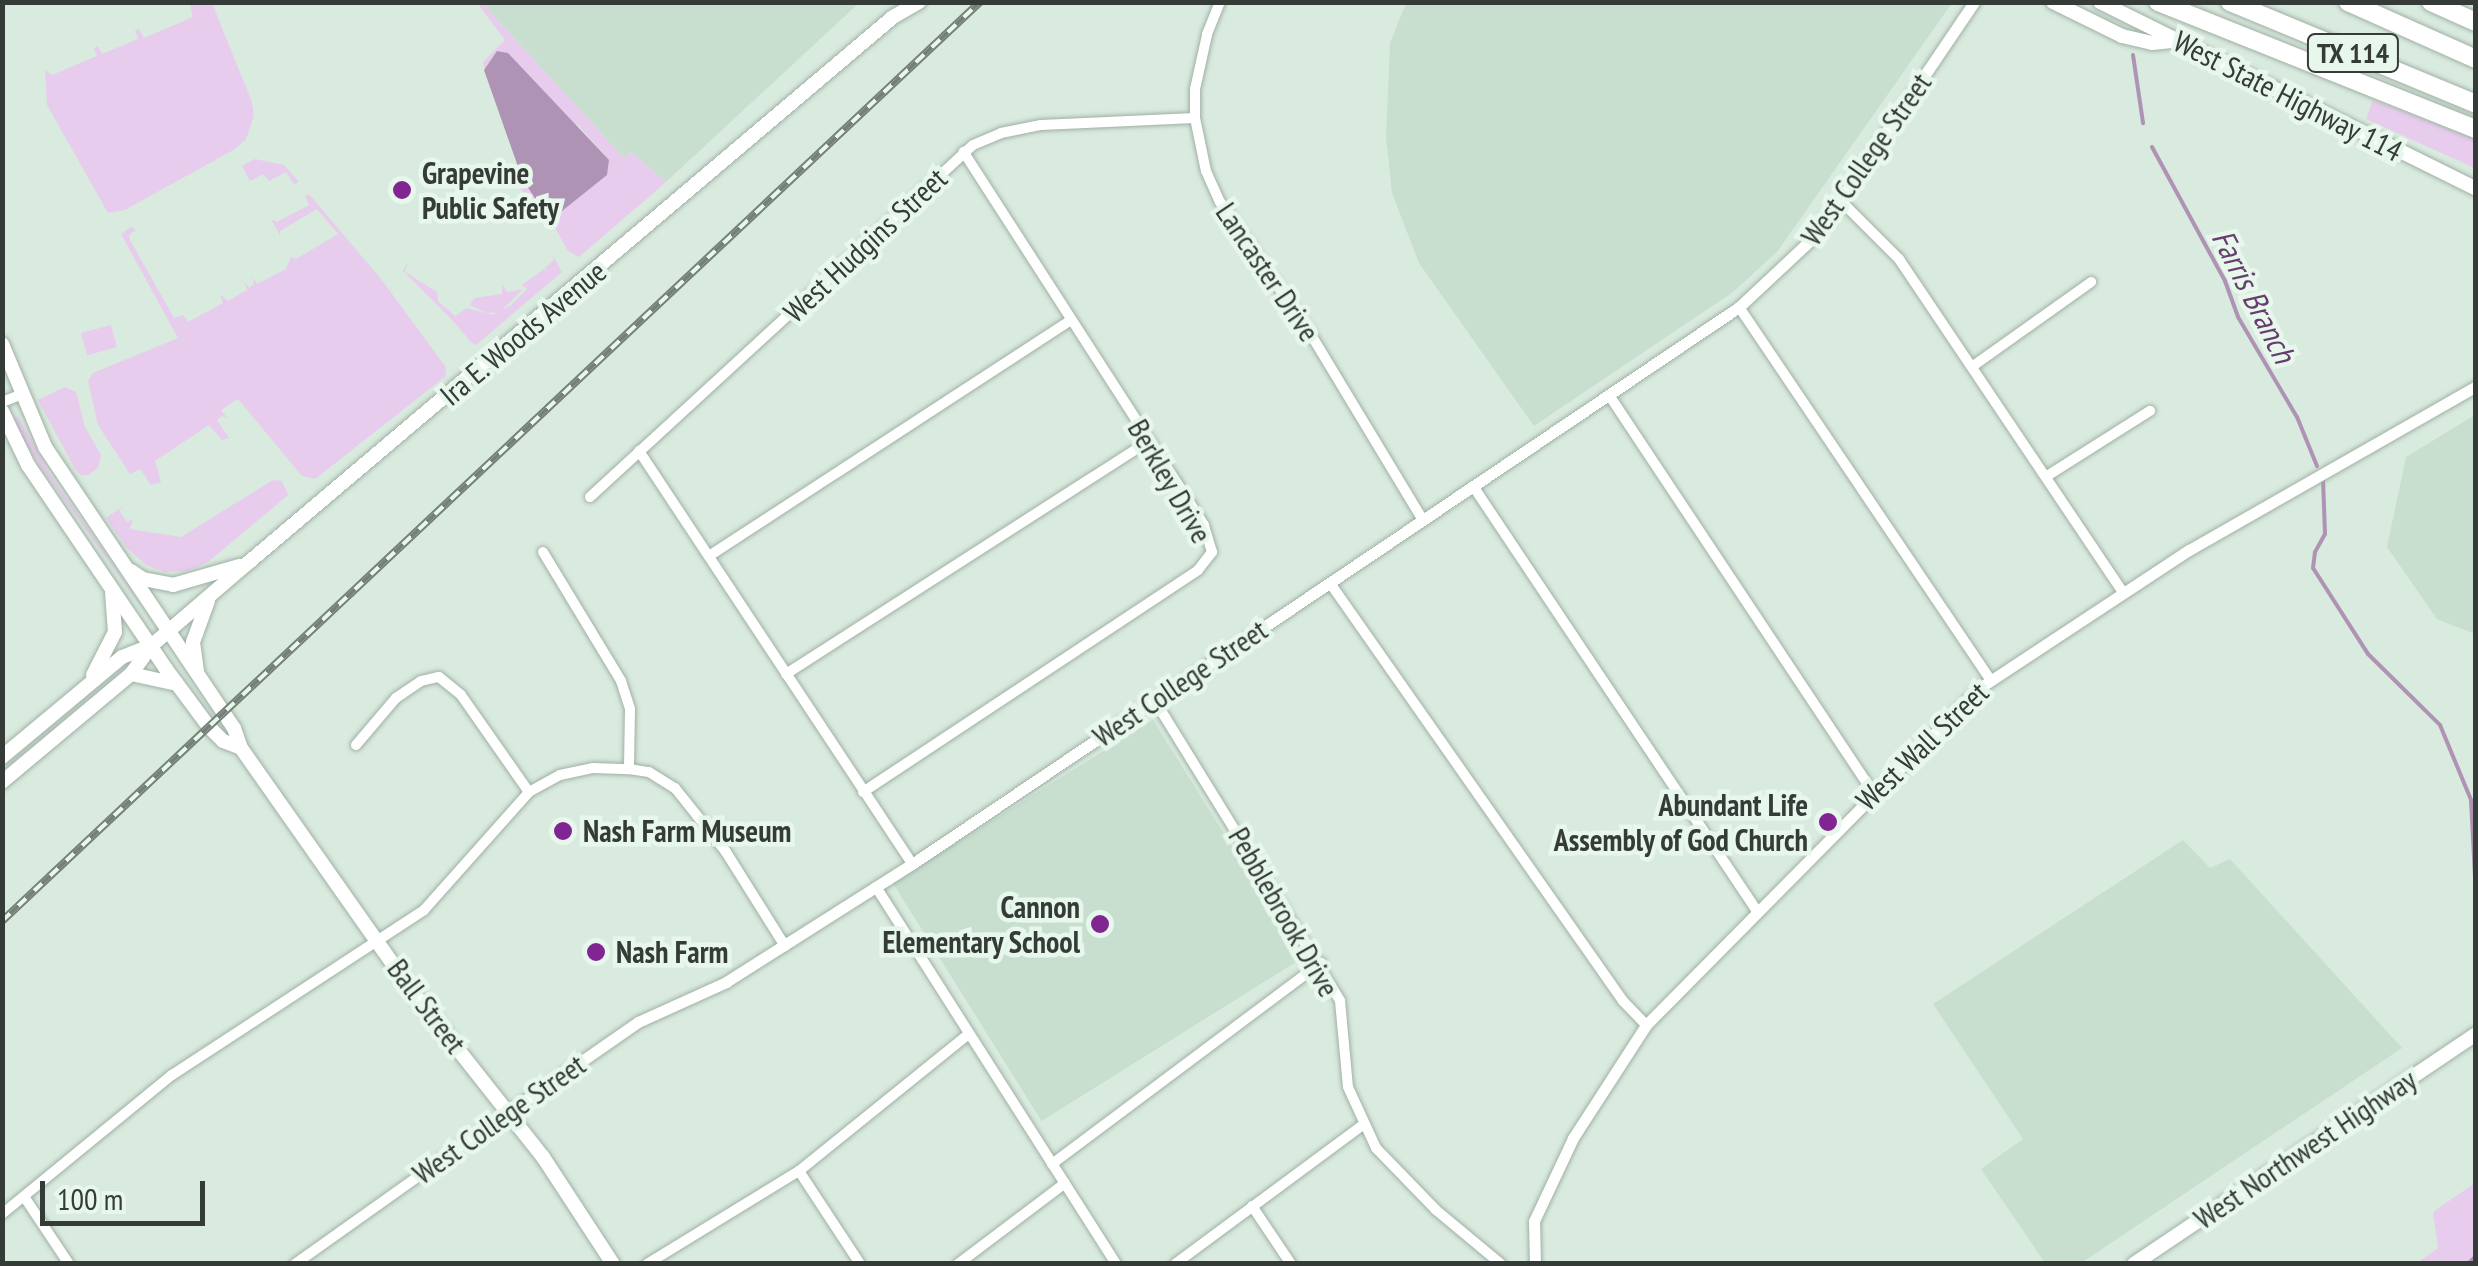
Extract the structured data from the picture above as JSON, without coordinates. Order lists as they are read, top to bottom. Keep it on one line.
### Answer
{"streets":{"highway":["TX 114"],"main road":["West State Highway 114","Ira E. Woods Avenue","Ball Street","West Northwest Highway"],"street":["West College Street","West Hudgins Street","Lancaster Drive","Berkley Drive","West Wall Street","Pebblebrook Drive"]},"crossings":[["West College Street","Lancaster Drive"],["West College Street","Pebblebrook Drive"],["West College Street","Ball Street"],["West Hudgins Street","Lancaster Drive"],["West Hudgins Street","Berkley Drive"],["Ira E. Woods Avenue","Ball Street"]],"water":["Farris Branch"],"places":["Grapevine Public Safety","Abundant Life Assembly of God Church","Nash Farm Museum","Cannon Elementary School","Nash Farm"],"scale_bar":"100 m"}
